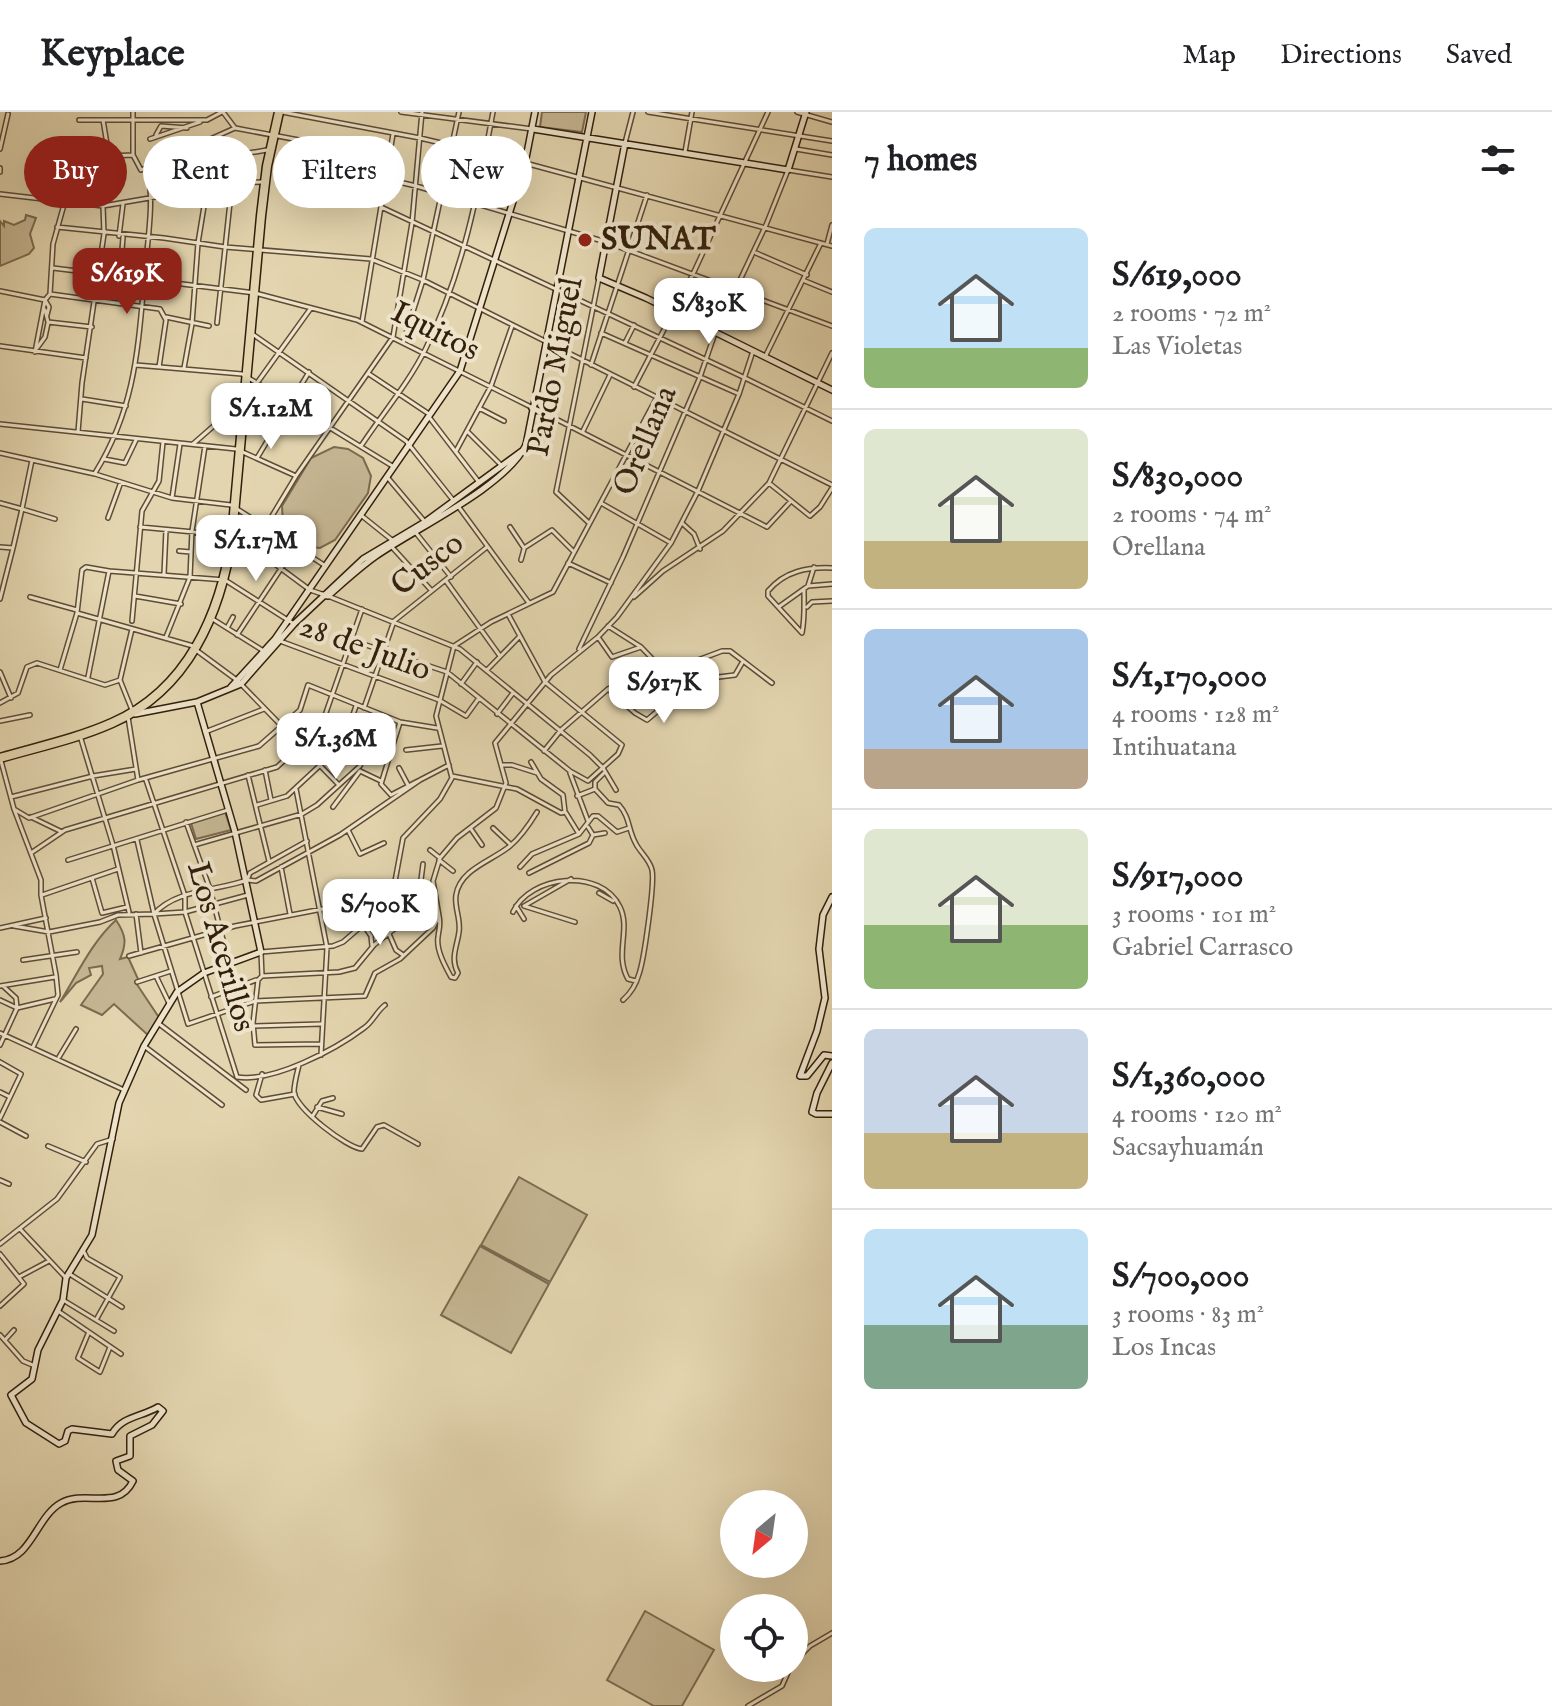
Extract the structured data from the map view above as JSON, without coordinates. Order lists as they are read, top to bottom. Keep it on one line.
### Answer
{"streets":{"street":["Iquitos","Pardo Miguel","Orellana","Cusco","28 de Julio","Los Acerillos"]},"crossings":[["Iquitos","Pardo Miguel"],["Iquitos","Orellana"],["Cusco","28 de Julio"]],"places":["SUNAT"],"north":"bottom left","page":{"header":"Keyplace","nav":["Map","Directions","Saved"],"heading":"7 homes","chip":["Buy","Rent","Filters","New"],"list":[{"name":"S/619,000","note":"2 rooms · 72 m² · Las Violetas"},{"name":"S/830,000","note":"2 rooms · 74 m² · Orellana"},{"name":"S/1,170,000","note":"4 rooms · 128 m² · Intihuatana"},{"name":"S/917,000","note":"3 rooms · 101 m² · Gabriel Carrasco"},{"name":"S/1,360,000","note":"4 rooms · 120 m² · Sacsayhuamán"},{"name":"S/700,000","note":"3 rooms · 83 m² · Los Incas"}],"price":["S/619K","S/830K","S/1.12M","S/1.17M","S/917K","S/1.36M","S/700K"]}}
